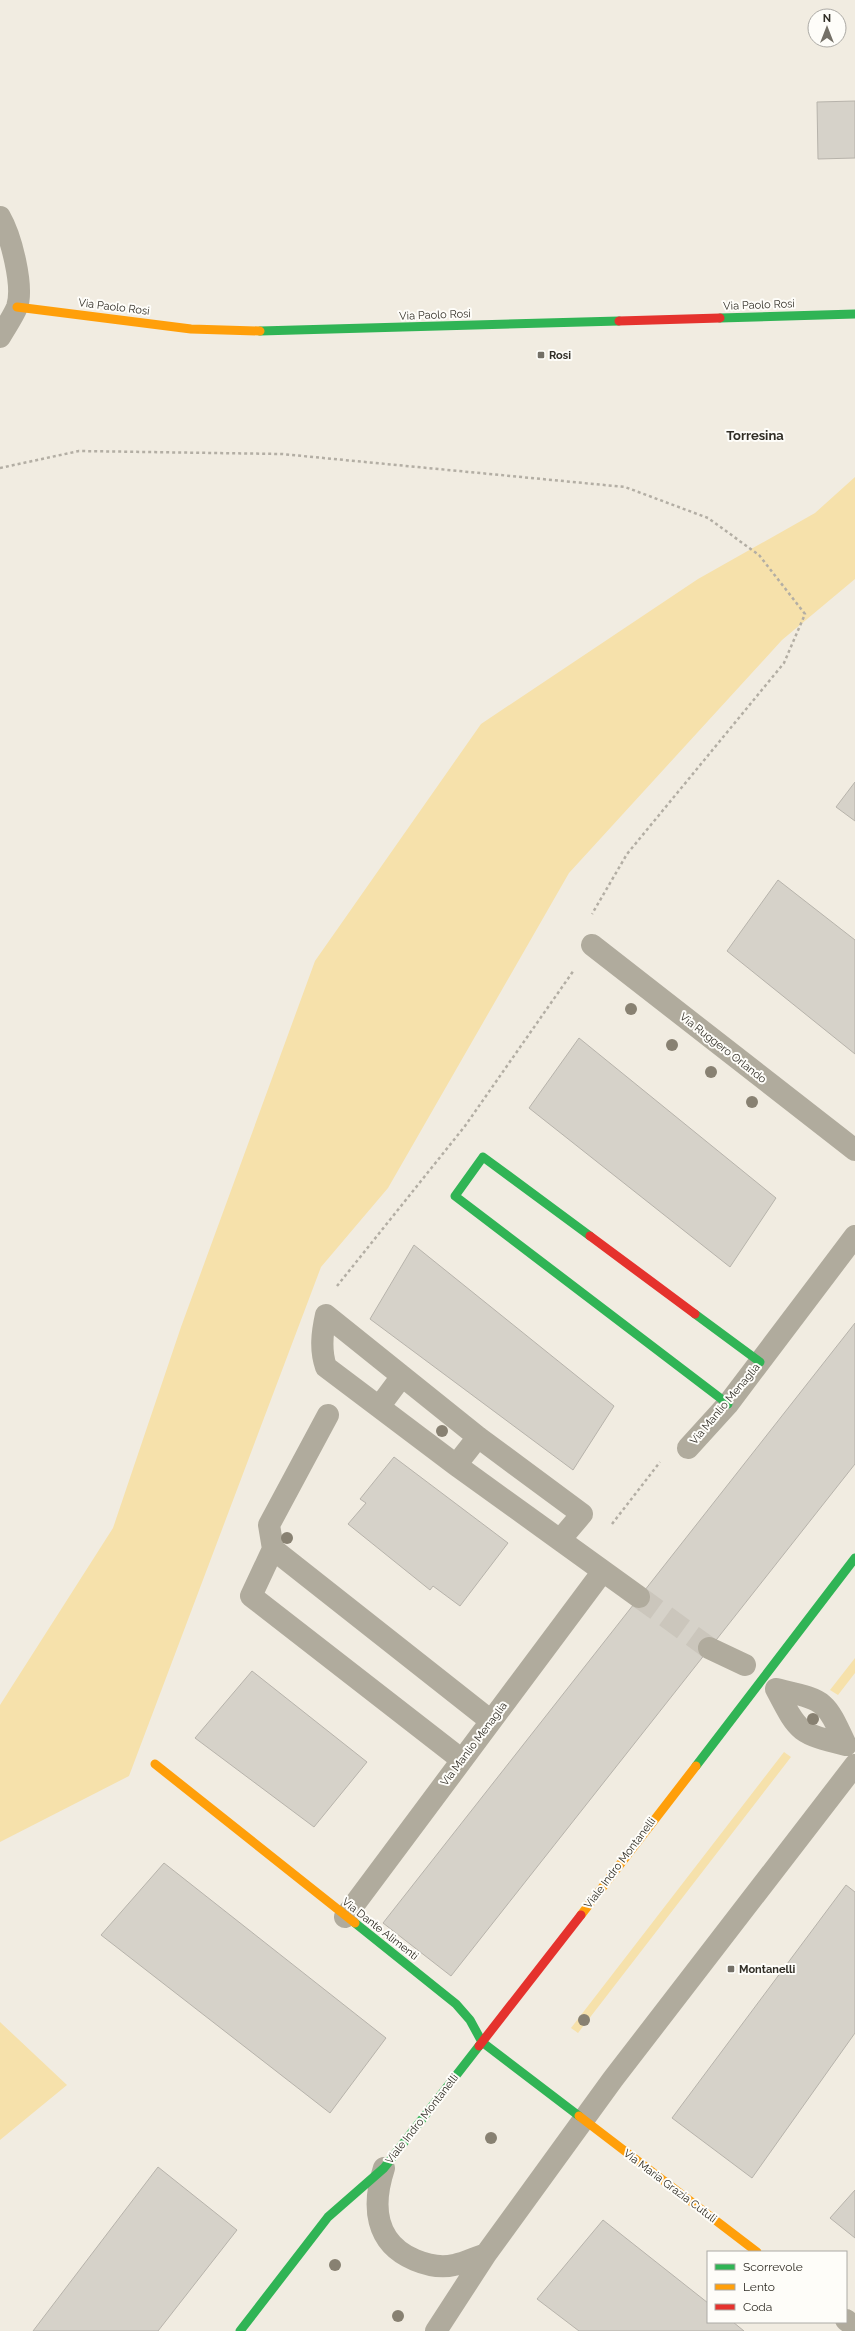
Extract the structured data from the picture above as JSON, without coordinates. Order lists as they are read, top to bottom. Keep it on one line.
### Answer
{"streets":{"street":["Via Paolo Rosi","Via Ruggero Orlando","Via Manlio Menaglia","Viale Indro Montanelli","Via Dante Alimenti","Via Maria Grazia Cutuli"]},"crossings":[["Via Manlio Menaglia","Via Dante Alimenti"],["Viale Indro Montanelli","Via Dante Alimenti"],["Via Dante Alimenti","Via Maria Grazia Cutuli"]],"districts":["Torresina"],"places":{"transit":["Rosi","Montanelli"]},"legend":["Scorrevole","Lento","Coda"],"north":"top"}
